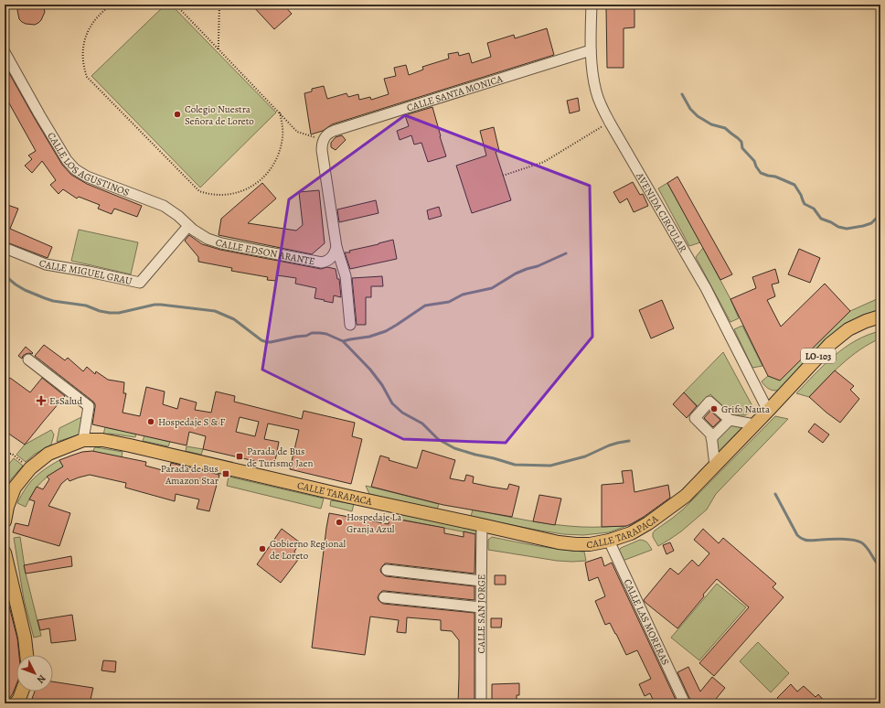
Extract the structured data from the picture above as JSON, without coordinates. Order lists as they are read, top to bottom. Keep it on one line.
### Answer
{"streets":{"main road":["LO-103","CALLE TARAPACA"],"street":["CALLE SANTA MONICA","CALLE LOS AGUSTINOS","AVENIDA CIRCULAR","CALLE EDSON ARANTE","CALLE MIGUEL GRAU","CALLE SAN JORGE","CALLE LAS MORERAS"]},"crossings":[["CALLE SANTA MONICA","AVENIDA CIRCULAR"],["CALLE LOS AGUSTINOS","CALLE EDSON ARANTE"],["CALLE LOS AGUSTINOS","CALLE MIGUEL GRAU"],["AVENIDA CIRCULAR","LO-103"],["AVENIDA CIRCULAR","CALLE TARAPACA"],["LO-103","CALLE TARAPACA"],["CALLE TARAPACA","CALLE SAN JORGE"],["CALLE TARAPACA","CALLE LAS MORERAS"]],"places":{"other":["Colegio Nuestra Señora de Loreto","Grifo Nauta","Hospedaje S & F","Hospedaje La Granja Azul","Gobierno Regional de Loreto"],"health":["EsSalud"],"transit":["Parada de Bus de Turismo Jaen","Parada de Bus Amazon Star"]},"north":"bottom right"}
